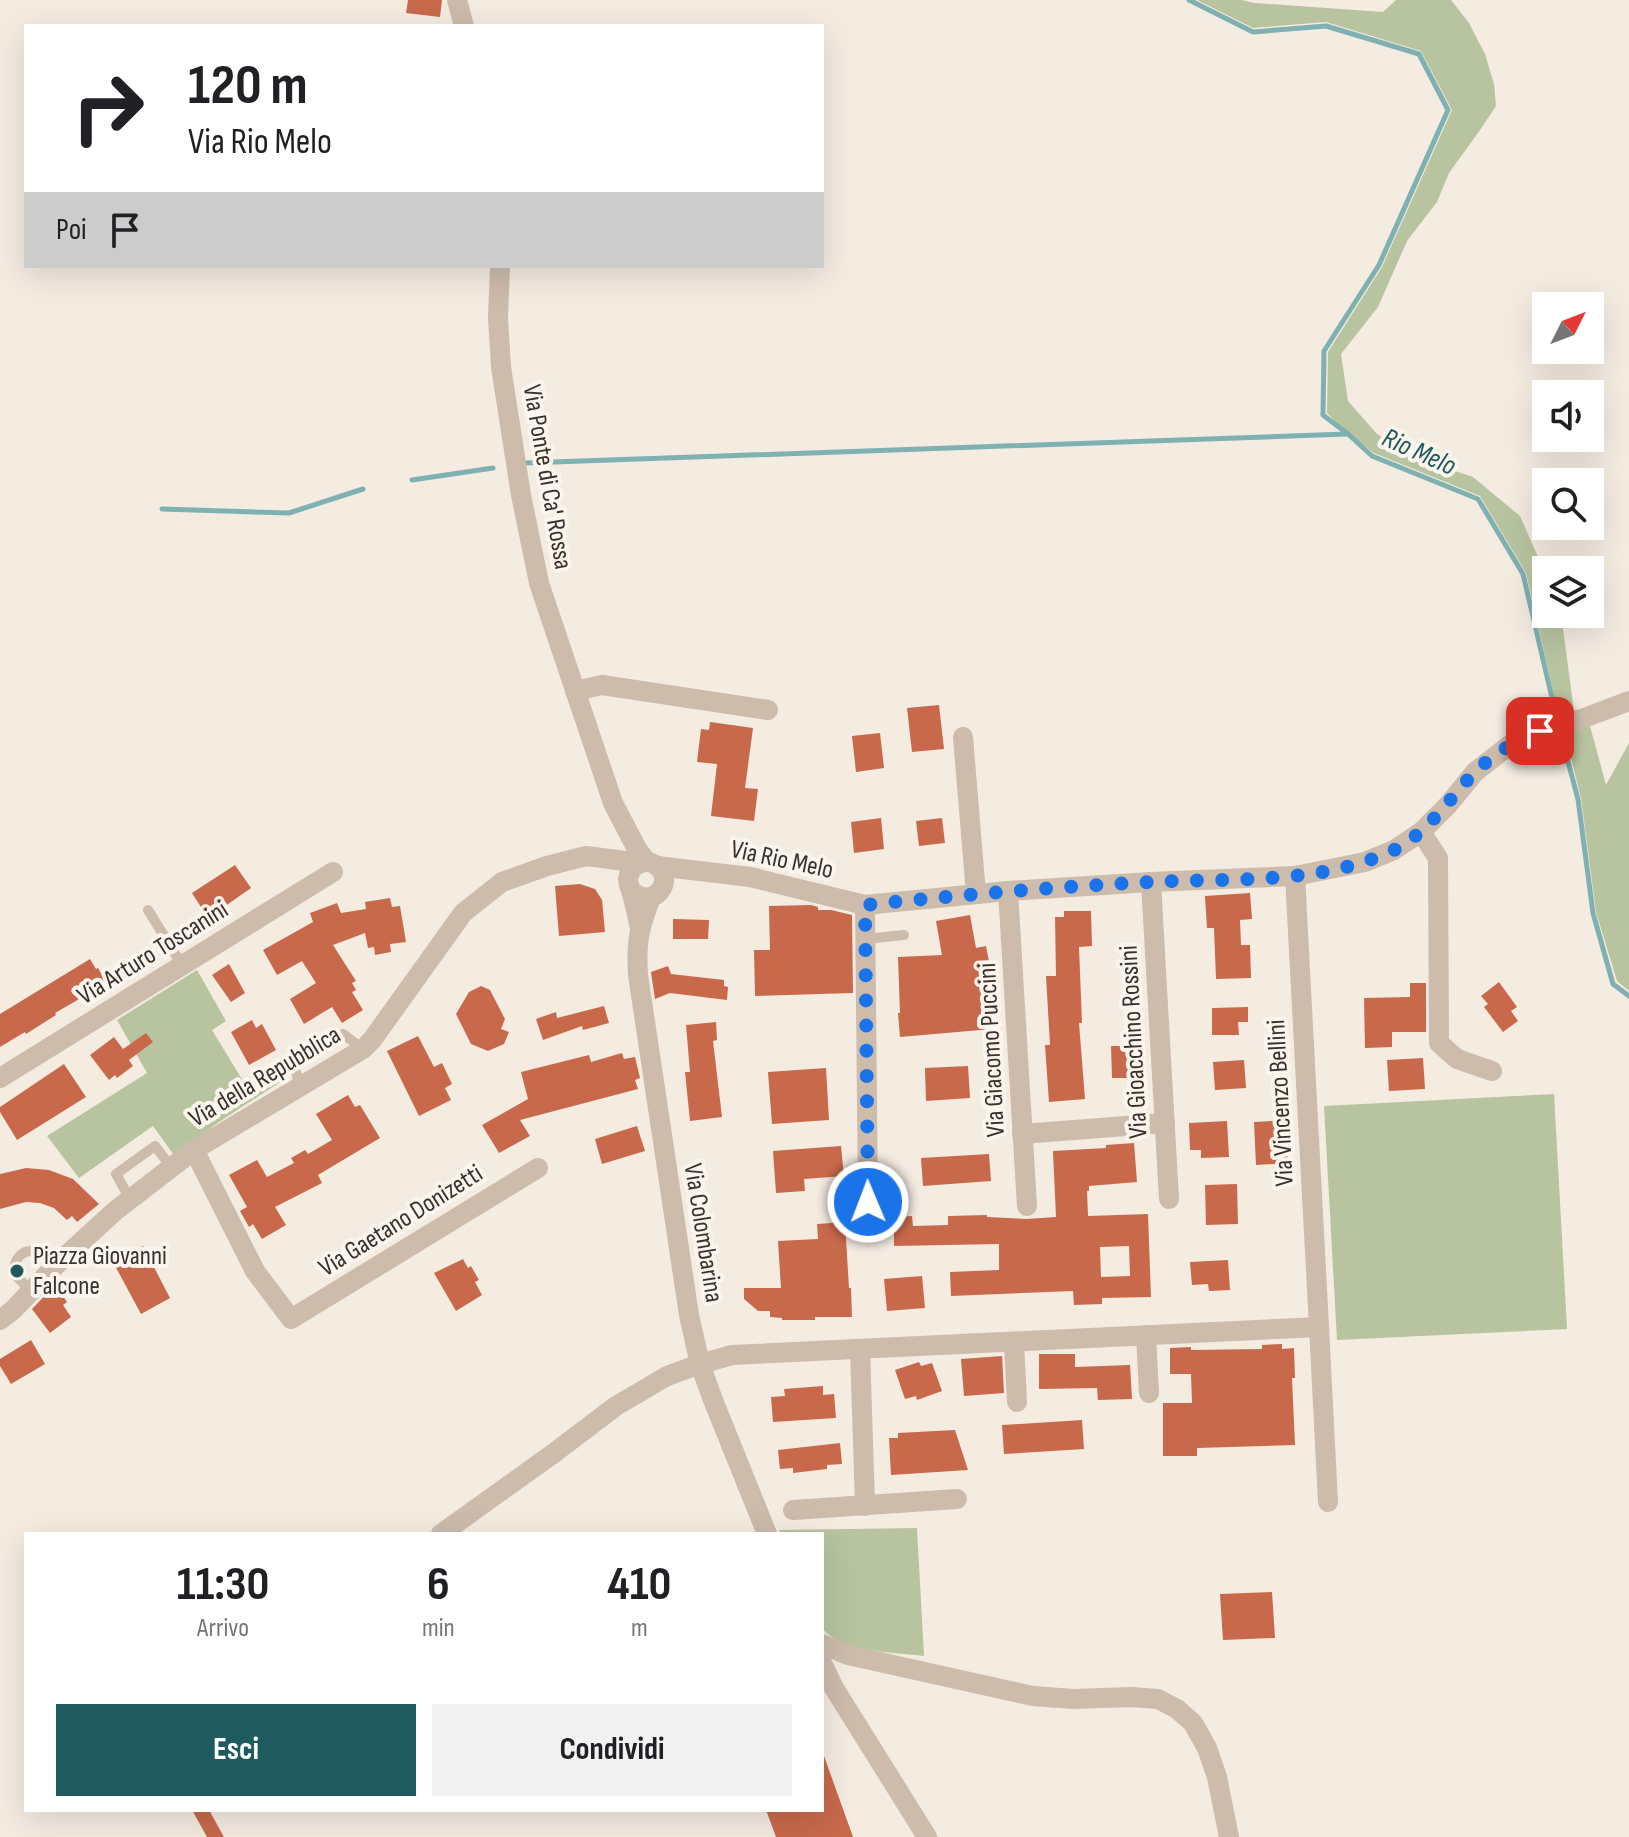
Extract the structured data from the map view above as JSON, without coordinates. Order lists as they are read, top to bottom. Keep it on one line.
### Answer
{"streets":{"street":["Via Ponte di Ca' Rossa","Via Rio Melo","Via Arturo Toscanini","Via Gioacchino Rossini","Via Giacomo Puccini","Via della Repubblica","Via Vincenzo Bellini","Via Gaetano Donizetti","Via Colombarina"]},"crossings":[["Via Ponte di Ca' Rossa","Via Rio Melo"],["Via Ponte di Ca' Rossa","Via della Repubblica"],["Via Ponte di Ca' Rossa","Via Colombarina"],["Via Rio Melo","Via Gioacchino Rossini"],["Via Rio Melo","Via Giacomo Puccini"],["Via Rio Melo","Via della Repubblica"],["Via Rio Melo","Via Vincenzo Bellini"],["Via Rio Melo","Via Colombarina"],["Via della Repubblica","Via Gaetano Donizetti"],["Via della Repubblica","Via Colombarina"]],"water":["Rio Melo"],"places":["Piazza Giovanni Falcone"],"north":"top right","page":{"turn":["120 m","Via Rio Melo"],"then":"Poi","eta":["11:30","Arrivo","6","min","410","m"],"buttons":["Esci","Condividi"]}}
